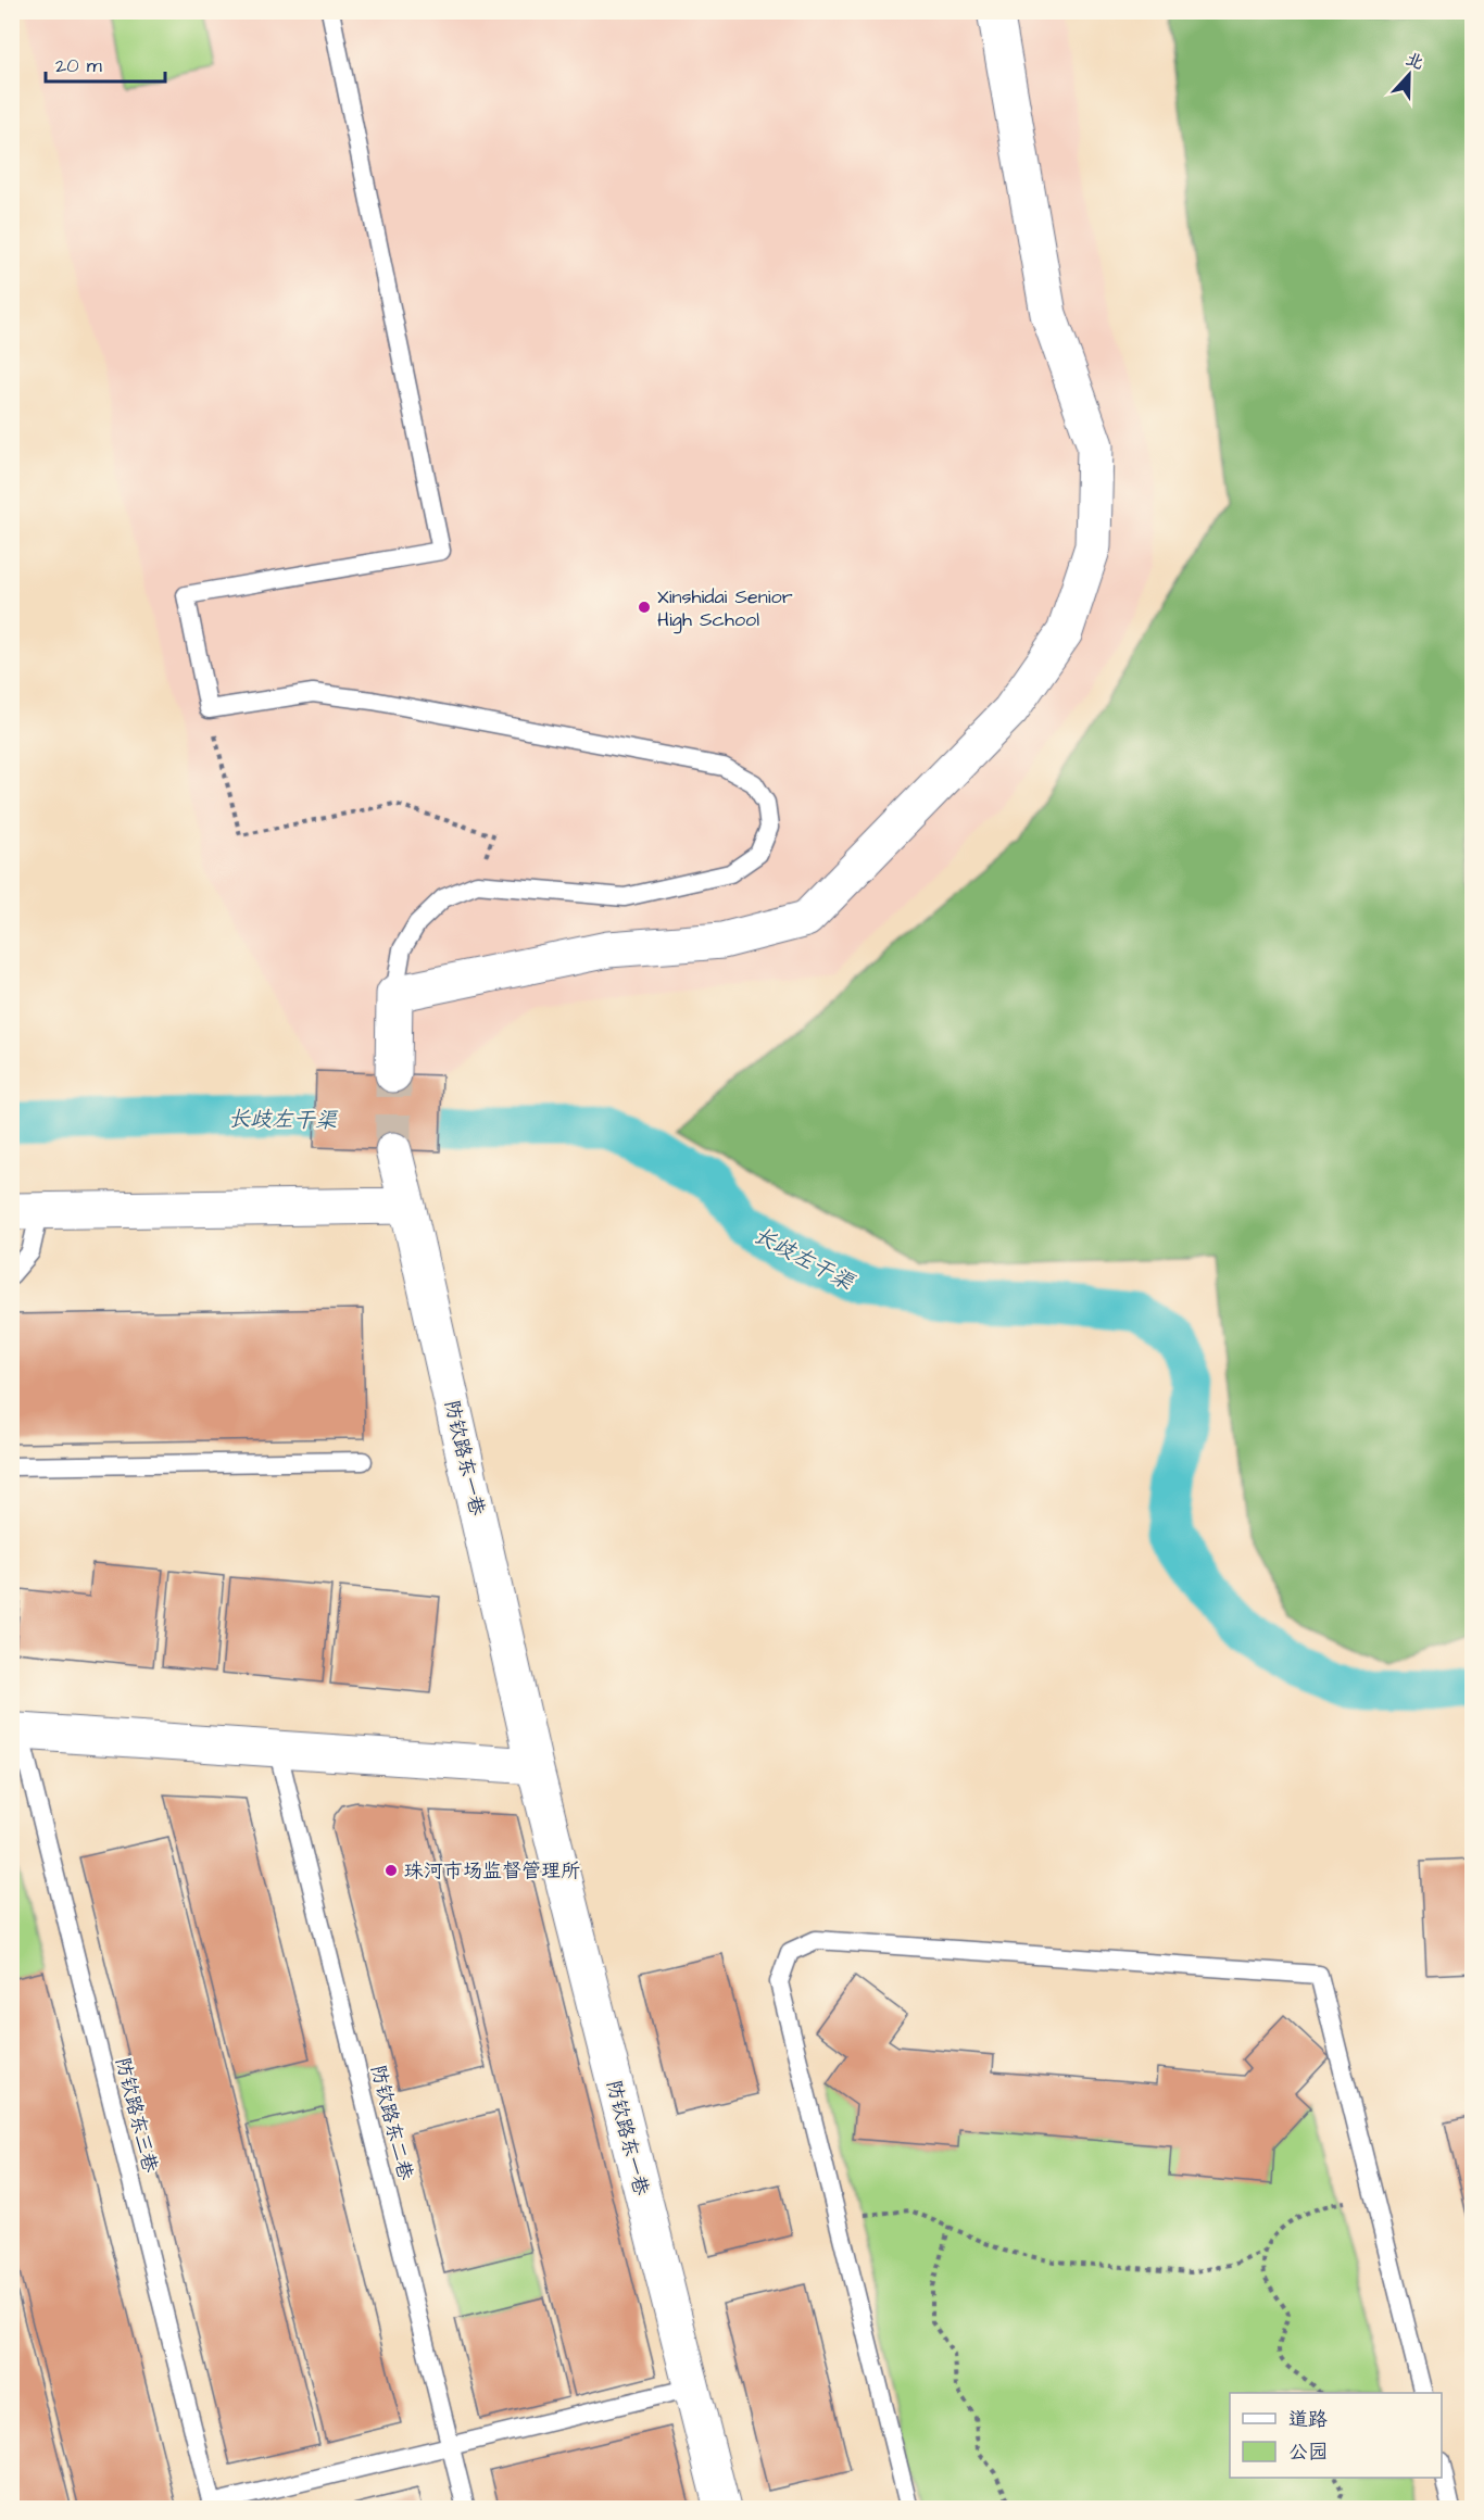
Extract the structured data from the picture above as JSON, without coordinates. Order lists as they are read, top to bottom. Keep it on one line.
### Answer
{"streets":{"street":["防钦路东一巷"],"lane":["防钦路东三巷","防钦路东二巷"]},"water":["长歧左干渠"],"places":["Xinshidai Senior High School","珠河市场监督管理所"],"legend":["道路","公园"],"scale_bar":"20 m","north":"top"}
